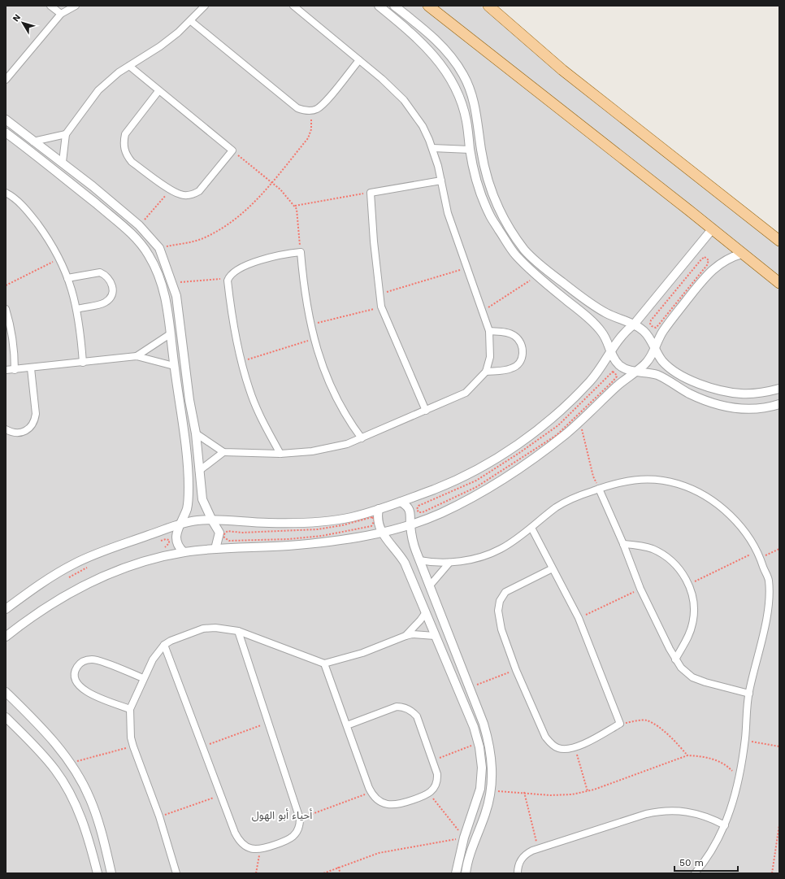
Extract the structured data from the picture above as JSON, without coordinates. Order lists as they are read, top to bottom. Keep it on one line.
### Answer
{"districts":["أحياء أبو الهول"],"scale_bar":"50 m","north":"top left"}
